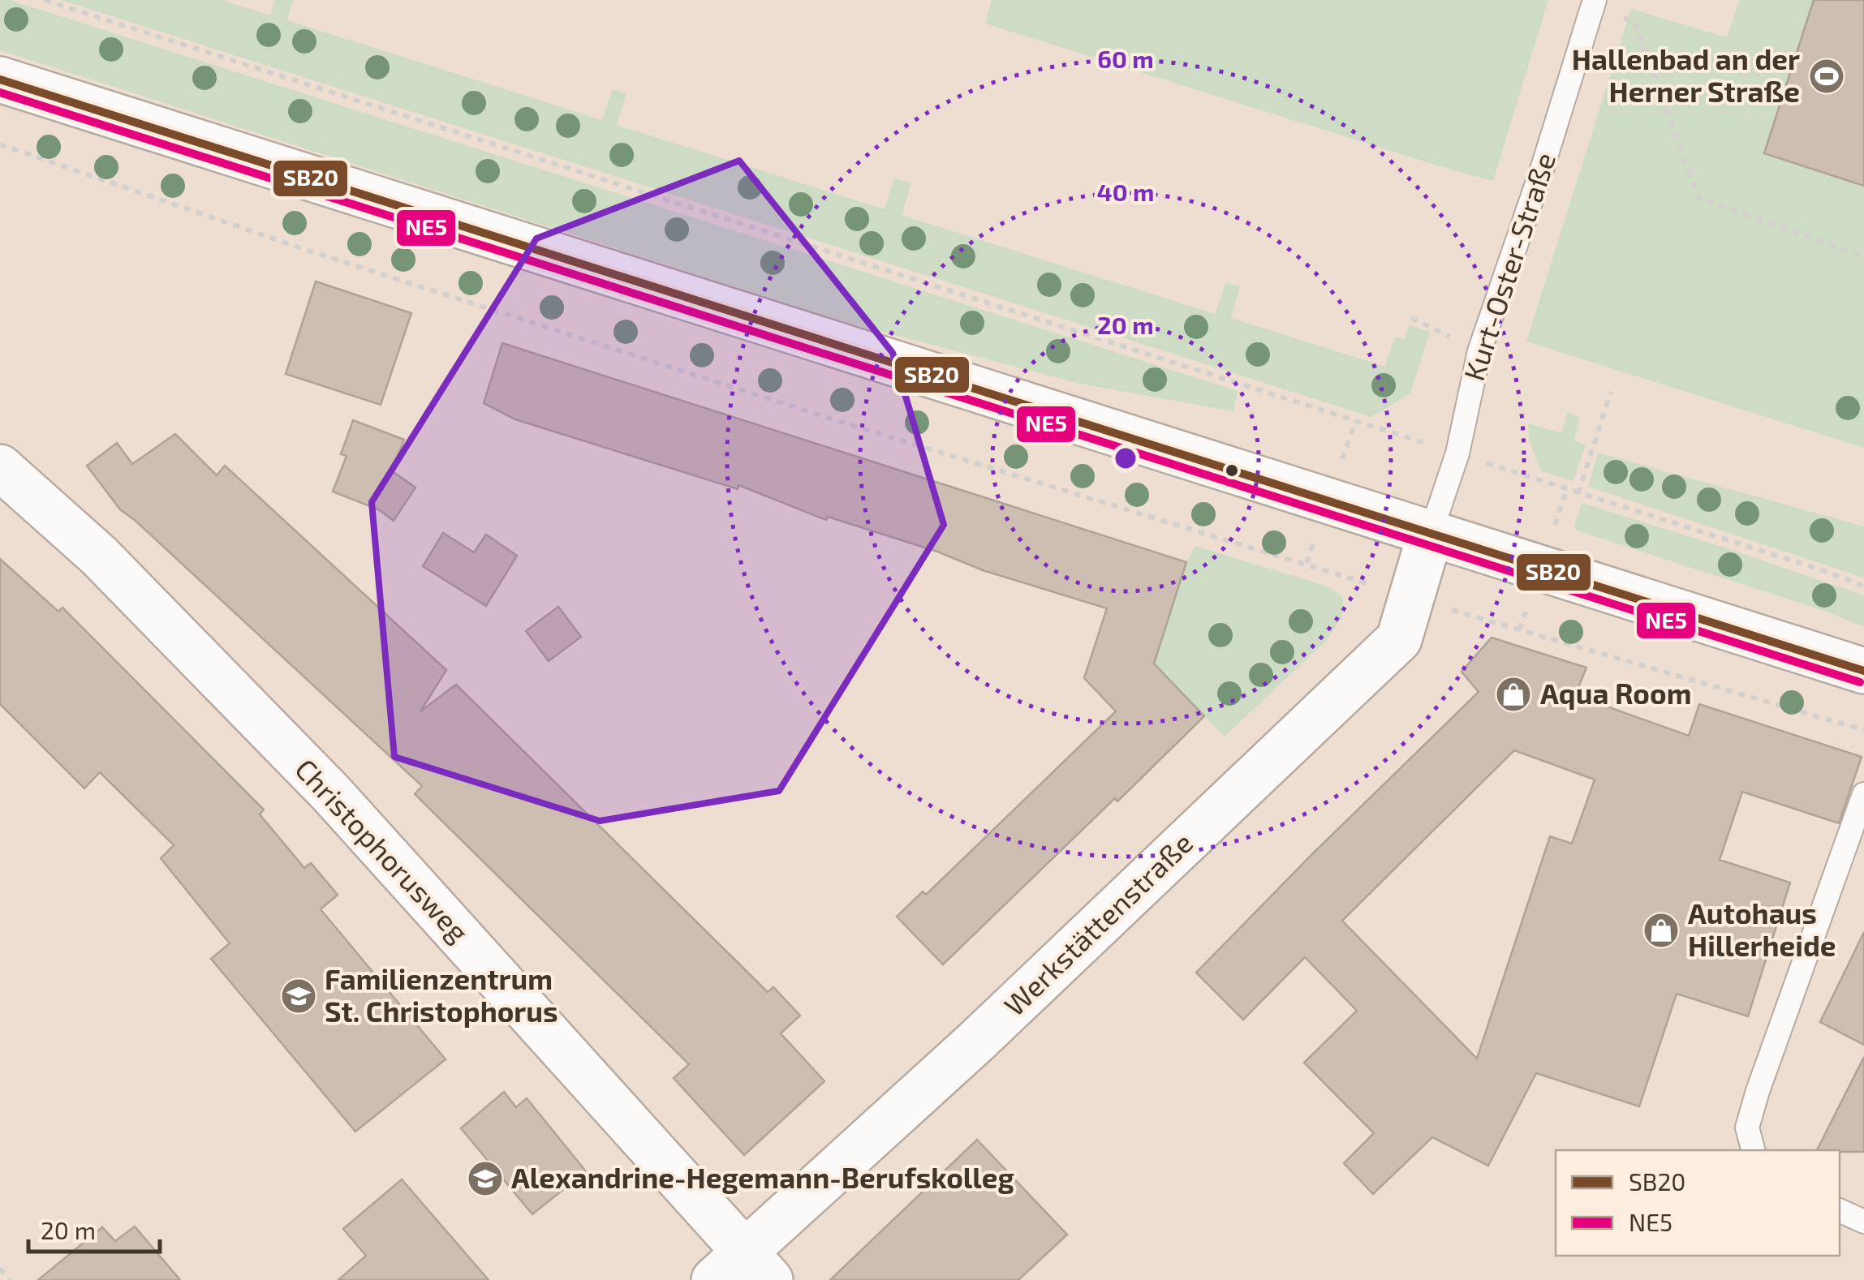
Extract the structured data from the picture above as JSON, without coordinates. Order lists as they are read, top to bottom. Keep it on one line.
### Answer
{"streets":{"street":["Christophorusweg","Werkstättenstraße"],"lane":["Kurt-Oster-Straße"]},"crossings":[["Kurt-Oster-Straße","Werkstättenstraße"],["Christophorusweg","Werkstättenstraße"]],"places":{"sports":["Hallenbad an der Herner Straße"],"shop":["Aqua Room","Autohaus Hillerheide"],"school or university":["Familienzentrum St. Christophorus","Alexandrine-Hegemann-Berufskolleg"]},"lines":["transit line SB20","transit line NE5"],"legend":["SB20","NE5"],"scale_bar":"20 m","rings":["60 m","40 m","20 m"]}
